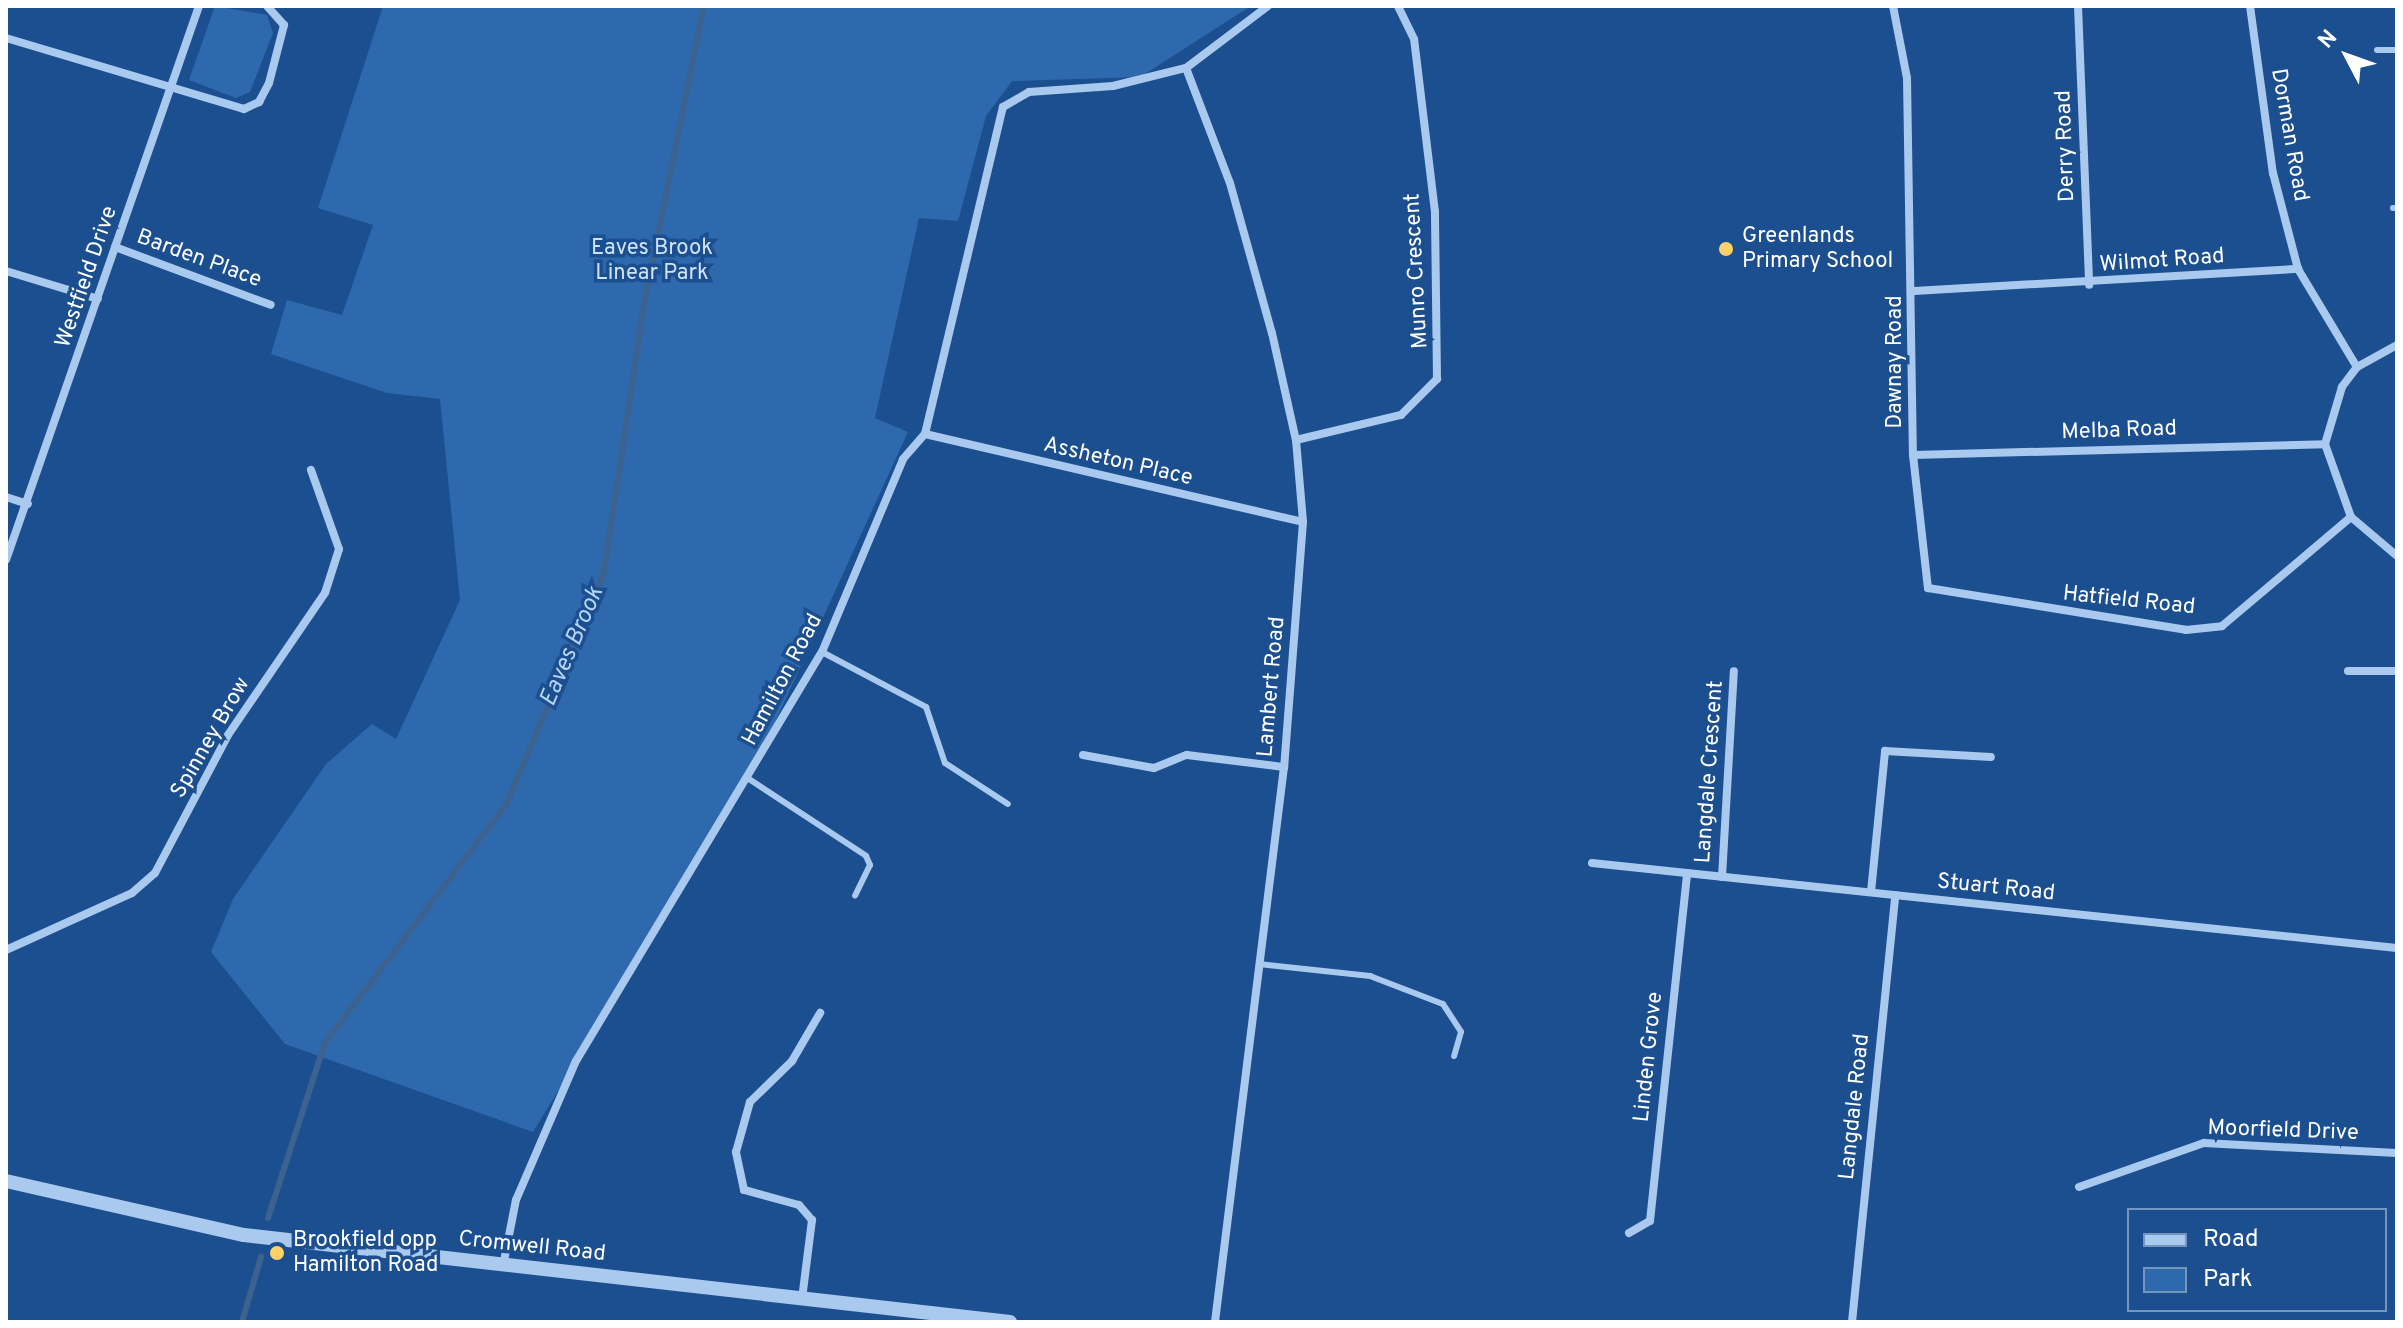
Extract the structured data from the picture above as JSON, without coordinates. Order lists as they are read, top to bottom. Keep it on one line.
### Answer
{"streets":{"street":["Dorman Road","Derry Road","Barden Place","Wilmot Road","Munro Crescent","Westfield Drive","Dawnay Road","Melba Road","Assheton Place","Hatfield Road","Hamilton Road","Lambert Road","Spinney Brow","Langdale Crescent","Stuart Road","Linden Grove","Langdale Road","Moorfield Drive","Cromwell Road"]},"crossings":[["Dorman Road","Wilmot Road"],["Derry Road","Wilmot Road"],["Barden Place","Westfield Drive"],["Wilmot Road","Dawnay Road"],["Munro Crescent","Lambert Road"],["Dawnay Road","Melba Road"],["Dawnay Road","Hatfield Road"],["Assheton Place","Hamilton Road"],["Assheton Place","Lambert Road"],["Hamilton Road","Lambert Road"],["Hamilton Road","Cromwell Road"],["Langdale Crescent","Stuart Road"],["Stuart Road","Linden Grove"],["Stuart Road","Langdale Road"]],"water":["Eaves Brook"],"parks":["Eaves Brook Linear Park"],"places":["Greenlands Primary School","Brookfield opp Hamilton Road"],"legend":["Road","Park"],"north":"top left"}
